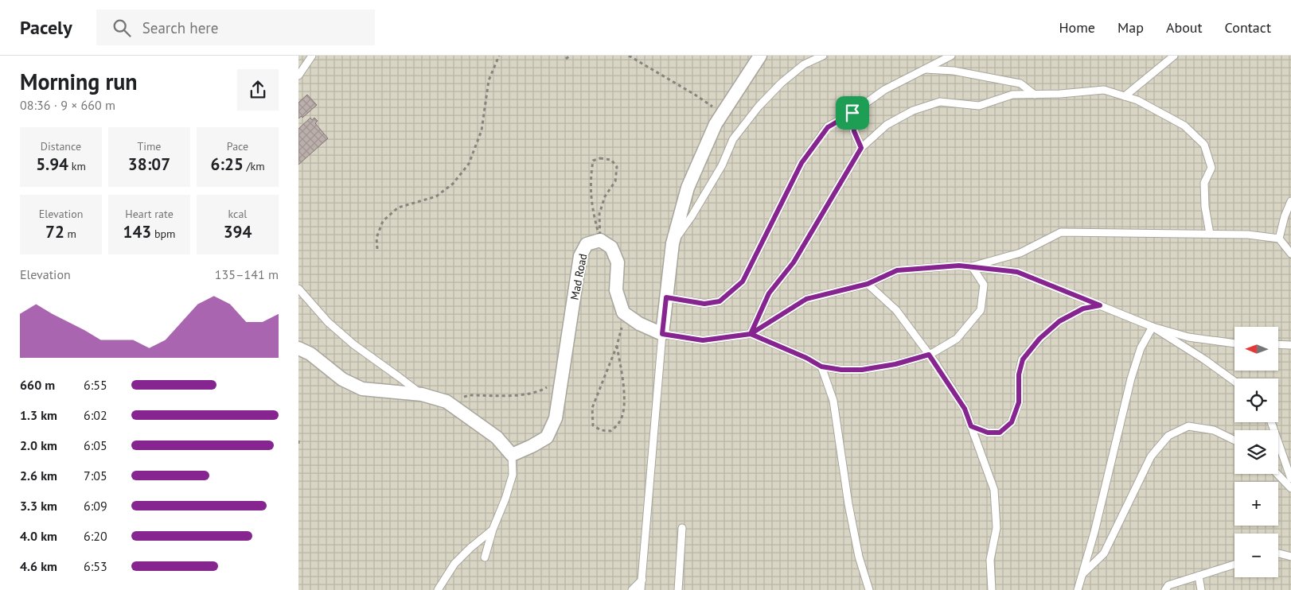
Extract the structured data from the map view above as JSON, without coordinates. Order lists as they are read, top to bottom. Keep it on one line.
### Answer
{"streets":{"street":["Mad Road"]},"north":"left","page":{"header":"Pacely","search":"Search here","nav":["Home","Map","About","Contact"],"heading":["Morning run","08:36 · 9 × 660 m"],"stats":[["Distance","5.94 km"],["Time","38:07"],["Pace","6:25 /km"],["Elevation","72 m"],["Heart rate","143 bpm"],["kcal","394"]],"chart":["Elevation","135–141 m"],"map_buttons":["+","−"],"list":[{"name":"660 m","note":"6:55"},{"name":"1.3 km","note":"6:02"},{"name":"2.0 km","note":"6:05"},{"name":"2.6 km","note":"7:05"},{"name":"3.3 km","note":"6:09"},{"name":"4.0 km","note":"6:20"},{"name":"4.6 km","note":"6:53"}]}}
